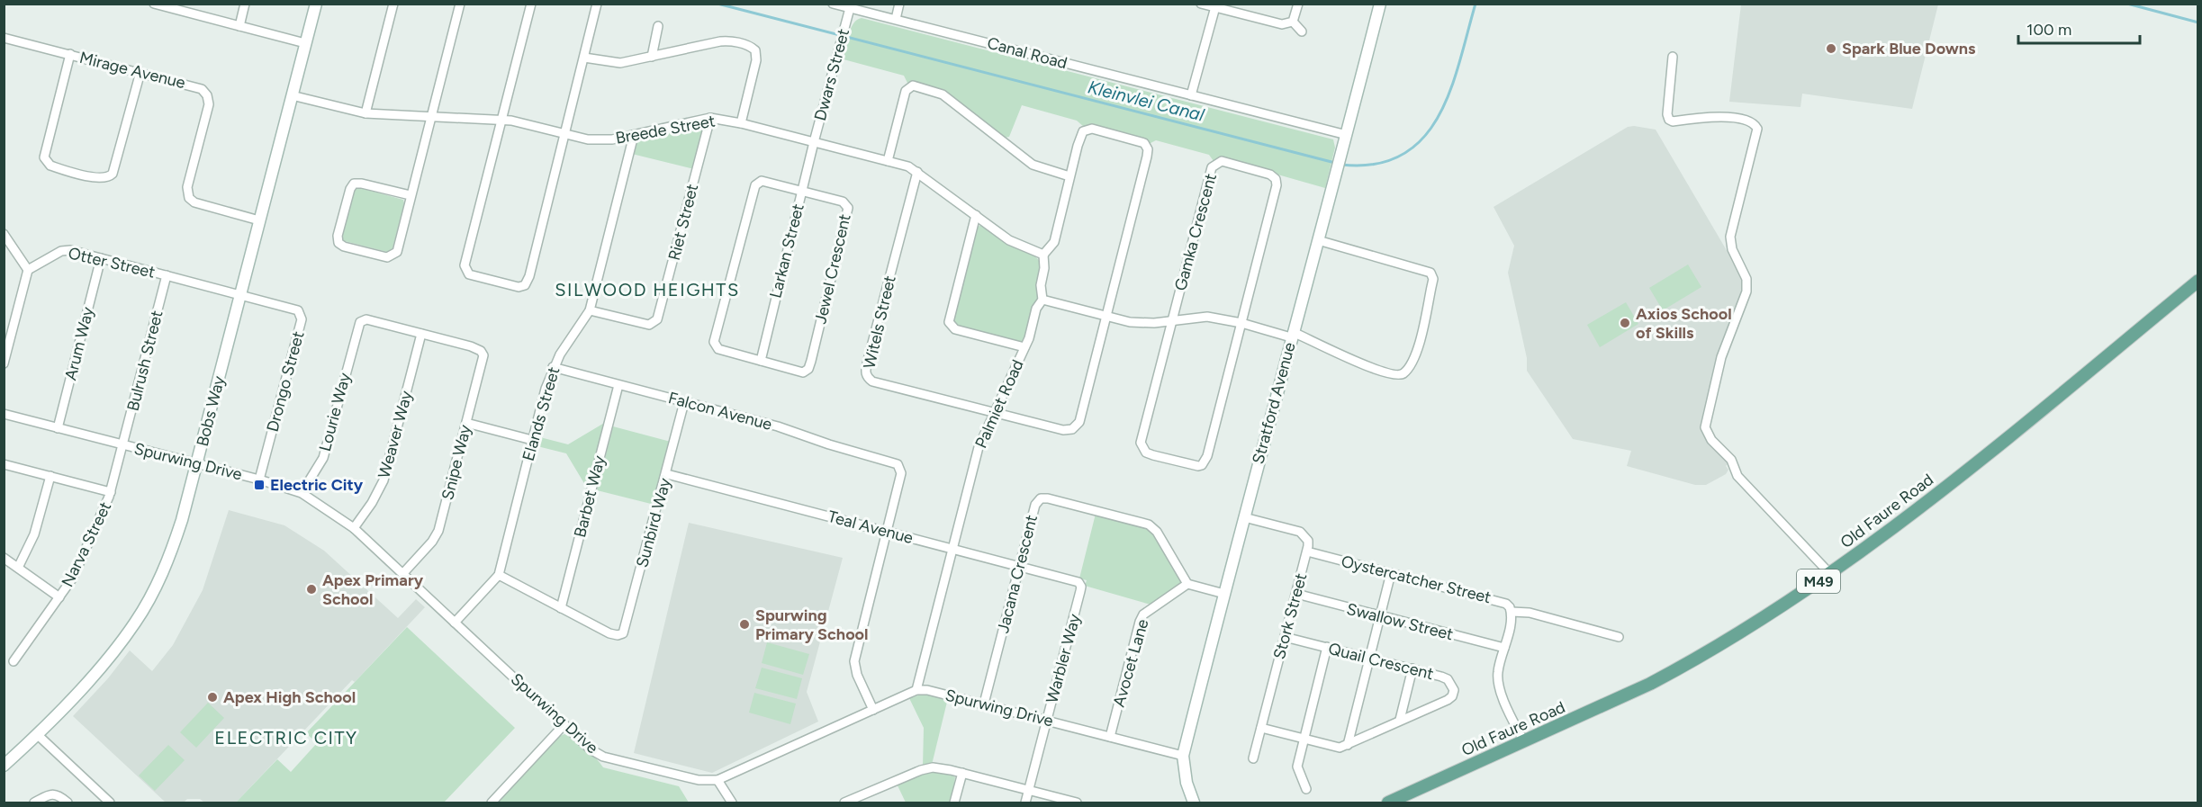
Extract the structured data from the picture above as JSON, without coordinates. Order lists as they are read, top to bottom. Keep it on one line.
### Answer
{"streets":{"main road":["Old Faure Road","M49"],"street":["Canal Road","Mirage Avenue","Dwars Street","Breede Street","Riet Street","Gamka Crescent","Larkan Street","Otter Street","Jewel Crescent","Witels Street","Arum Way","Bulrush Street","Drongo Street","Stratford Avenue","Palmiet Road","Bobs Way","Falcon Avenue","Lourie Way","Elands Street","Weaver Way","Spurwing Drive","Snipe Way","Barbet Way","Sunbird Way","Teal Avenue","Narva Street","Jacana Crescent","Oystercatcher Street","Stork Street","Swallow Street","Warbler Way","Quail Crescent","Avocet Lane"]},"crossings":[["Canal Road","Dwars Street"],["Canal Road","Stratford Avenue"],["Mirage Avenue","Bobs Way"],["Dwars Street","Breede Street"],["Dwars Street","Larkan Street"],["Breede Street","Riet Street"],["Breede Street","Larkan Street"],["Breede Street","Witels Street"],["Breede Street","Palmiet Road"],["Breede Street","Bobs Way"],["Breede Street","Elands Street"],["Riet Street","Elands Street"],["Larkan Street","Jewel Crescent"],["Otter Street","Arum Way"],["Otter Street","Bulrush Street"],["Otter Street","Drongo Street"],["Otter Street","Bobs Way"],["Witels Street","Palmiet Road"],["Arum Way","Spurwing Drive"],["Bulrush Street","Spurwing Drive"],["Bulrush Street","Narva Street"],["Drongo Street","Bobs Way"],["Drongo Street","Spurwing Drive"],["Stratford Avenue","Spurwing Drive"],["Stratford Avenue","Stork Street"],["Palmiet Road","Spurwing Drive"],["Palmiet Road","Teal Avenue"],["Bobs Way","Spurwing Drive"],["Falcon Avenue","Elands Street"],["Falcon Avenue","Barbet Way"],["Falcon Avenue","Sunbird Way"],["Falcon Avenue","Teal Avenue"],["Lourie Way","Weaver Way"],["Lourie Way","Spurwing Drive"],["Lourie Way","Snipe Way"],["Elands Street","Spurwing Drive"],["Weaver Way","Spurwing Drive"],["Weaver Way","Snipe Way"],["Spurwing Drive","Snipe Way"],["Spurwing Drive","Narva Street"],["Spurwing Drive","Jacana Crescent"],["Spurwing Drive","Warbler Way"],["Spurwing Drive","Avocet Lane"],["Barbet Way","Sunbird Way"],["Old Faure Road","Oystercatcher Street"],["Sunbird Way","Teal Avenue"],["Teal Avenue","Jacana Crescent"],["Teal Avenue","Warbler Way"],["Jacana Crescent","Avocet Lane"],["Oystercatcher Street","Stork Street"],["Oystercatcher Street","Swallow Street"],["Stork Street","Swallow Street"],["Stork Street","Quail Crescent"]],"districts":["SILWOOD HEIGHTS","ELECTRIC CITY"],"water":["Kleinvlei Canal"],"places":{"other":["Spark Blue Downs","Axios School of Skills","Apex Primary School","Spurwing Primary School","Apex High School"],"transit":["Electric City"]},"scale_bar":"100 m"}
